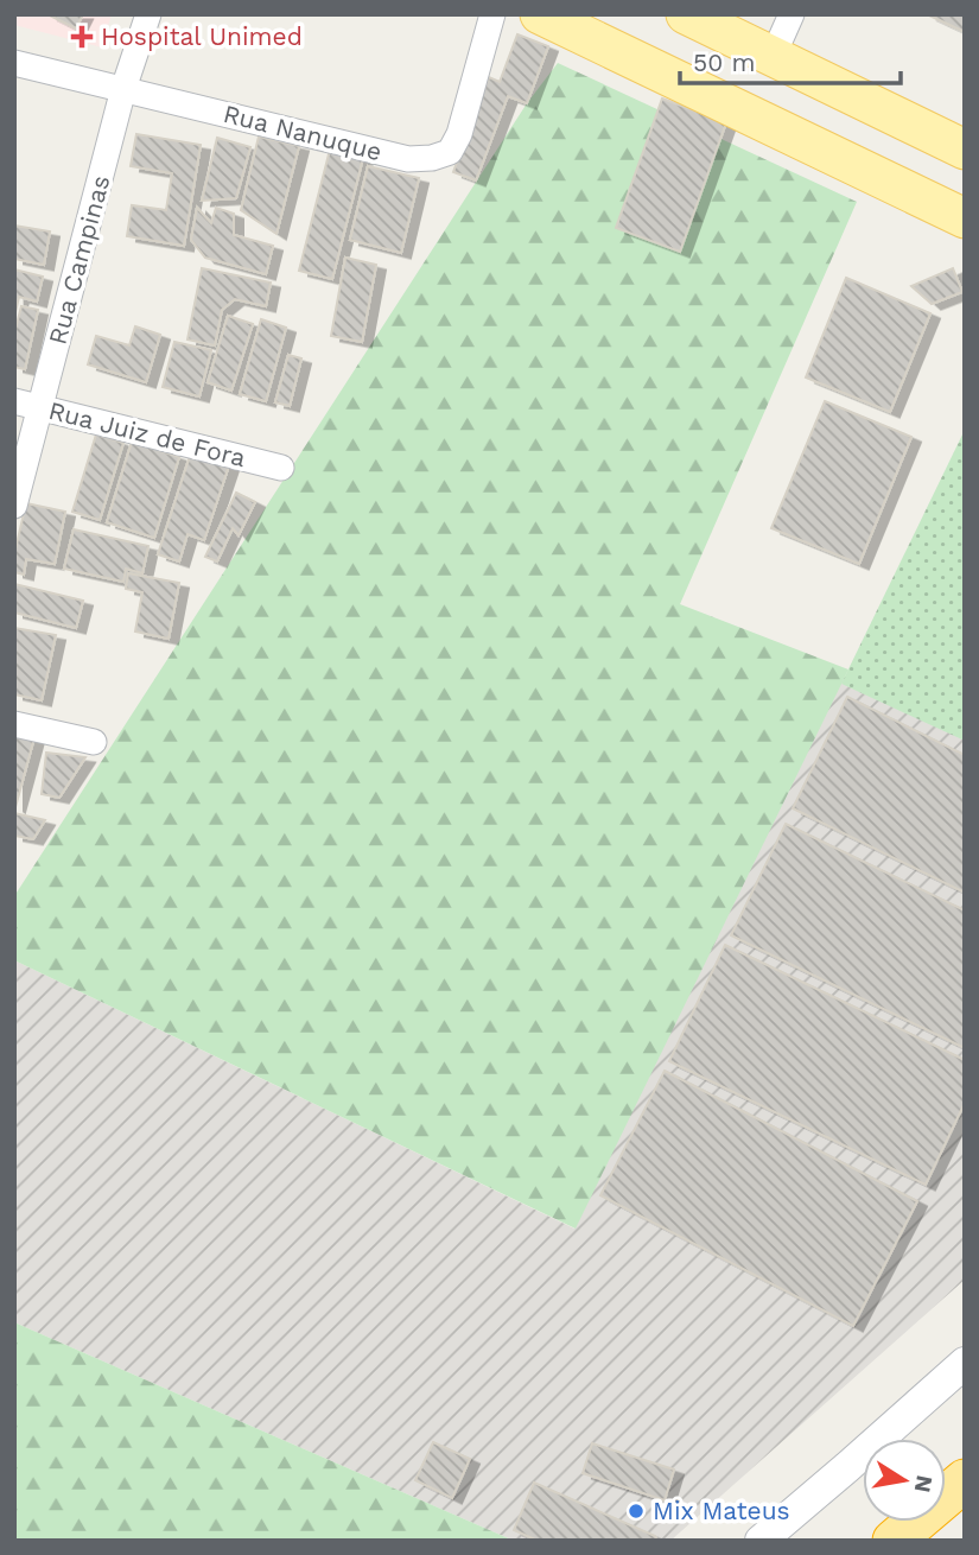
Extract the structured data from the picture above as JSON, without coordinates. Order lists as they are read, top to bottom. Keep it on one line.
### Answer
{"streets":{"street":["Rua Nanuque","Rua Campinas","Rua Juiz de Fora"]},"crossings":[["Rua Nanuque","Rua Campinas"],["Rua Campinas","Rua Juiz de Fora"]],"places":{"health":["Hospital Unimed"],"other":["Mix Mateus"]},"scale_bar":"50 m","north":"right"}
